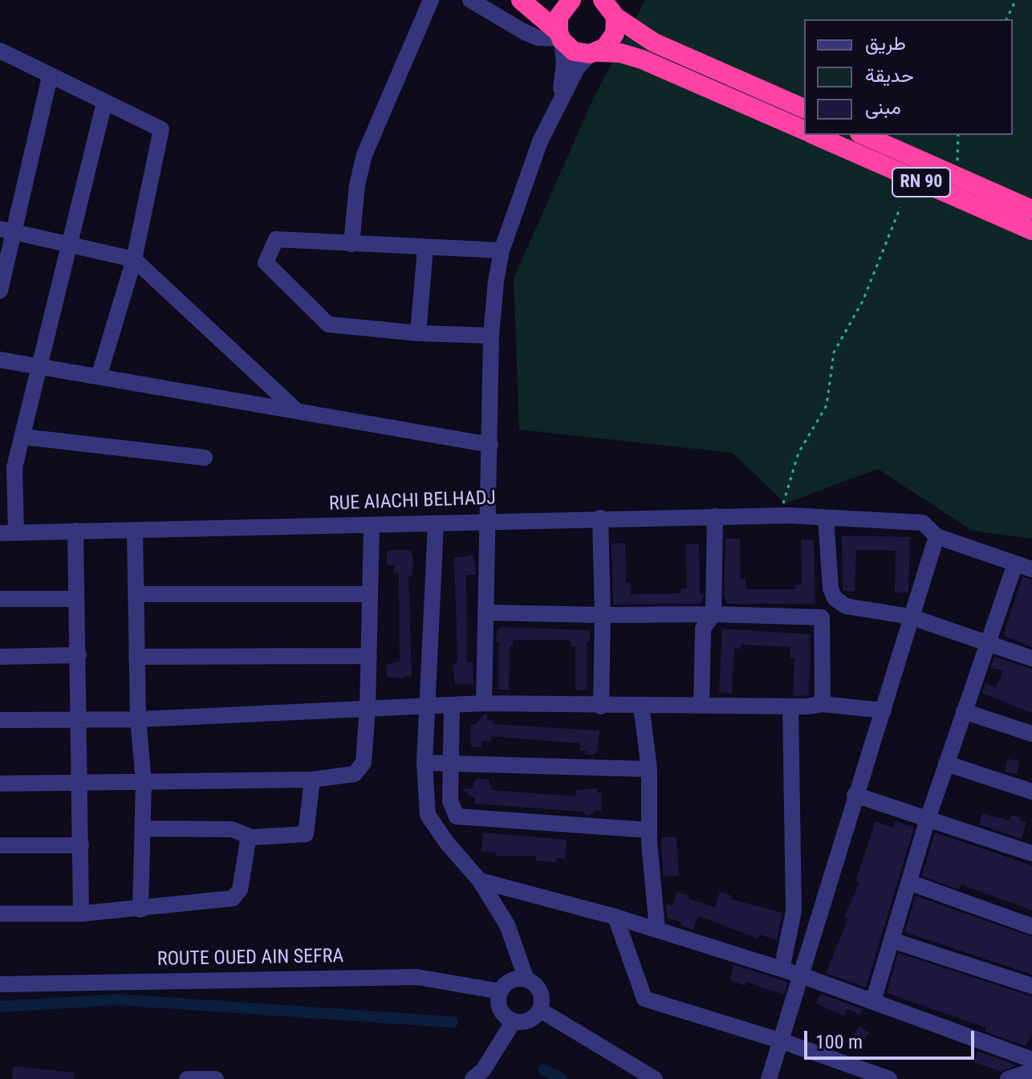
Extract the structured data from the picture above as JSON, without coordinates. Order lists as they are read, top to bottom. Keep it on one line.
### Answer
{"streets":{"highway":["RN 90"],"street":["RUE AIACHI BELHADJ","ROUTE OUED AIN SEFRA"]},"legend":["طريق","حديقة","مبنى"],"scale_bar":"100 m"}
